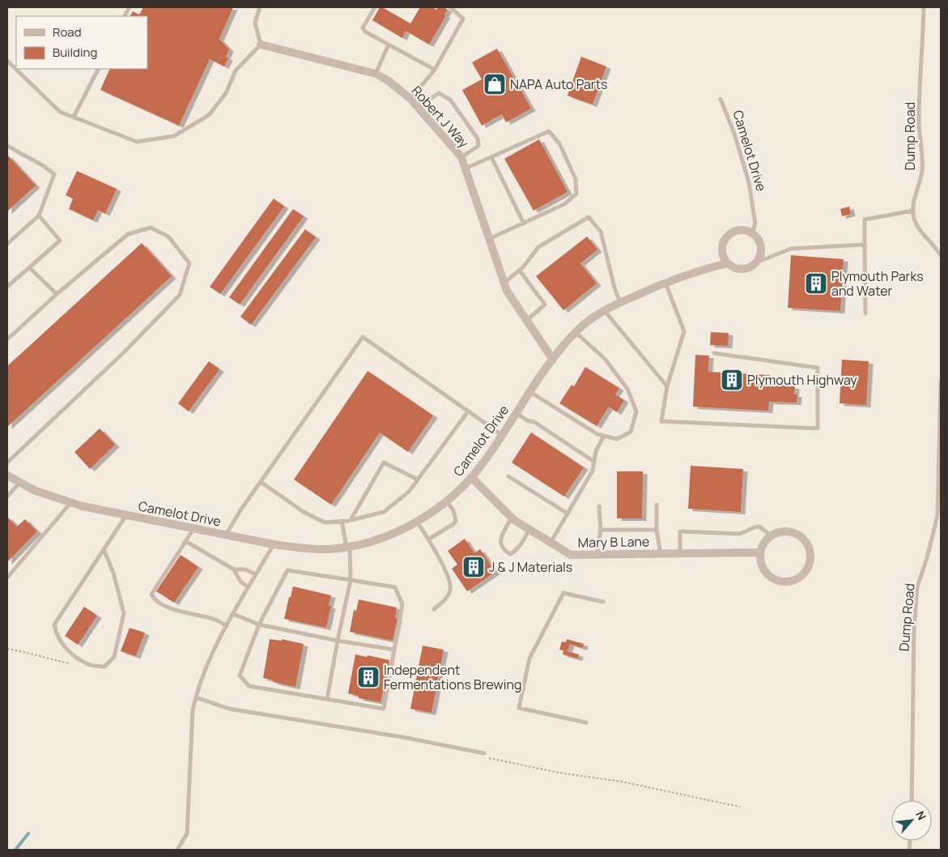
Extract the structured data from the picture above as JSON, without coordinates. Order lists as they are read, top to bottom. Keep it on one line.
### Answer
{"streets":{"street":["Robert J Way","Camelot Drive","Mary B Lane"],"lane":["Dump Road"]},"crossings":[["Robert J Way","Camelot Drive"],["Camelot Drive","Mary B Lane"]],"places":{"shop":["NAPA Auto Parts"],"building":["Plymouth Parks and Water","Plymouth Highway","J & J Materials","Independent Fermentations Brewing"]},"legend":["Road","Building"],"north":"top right"}
